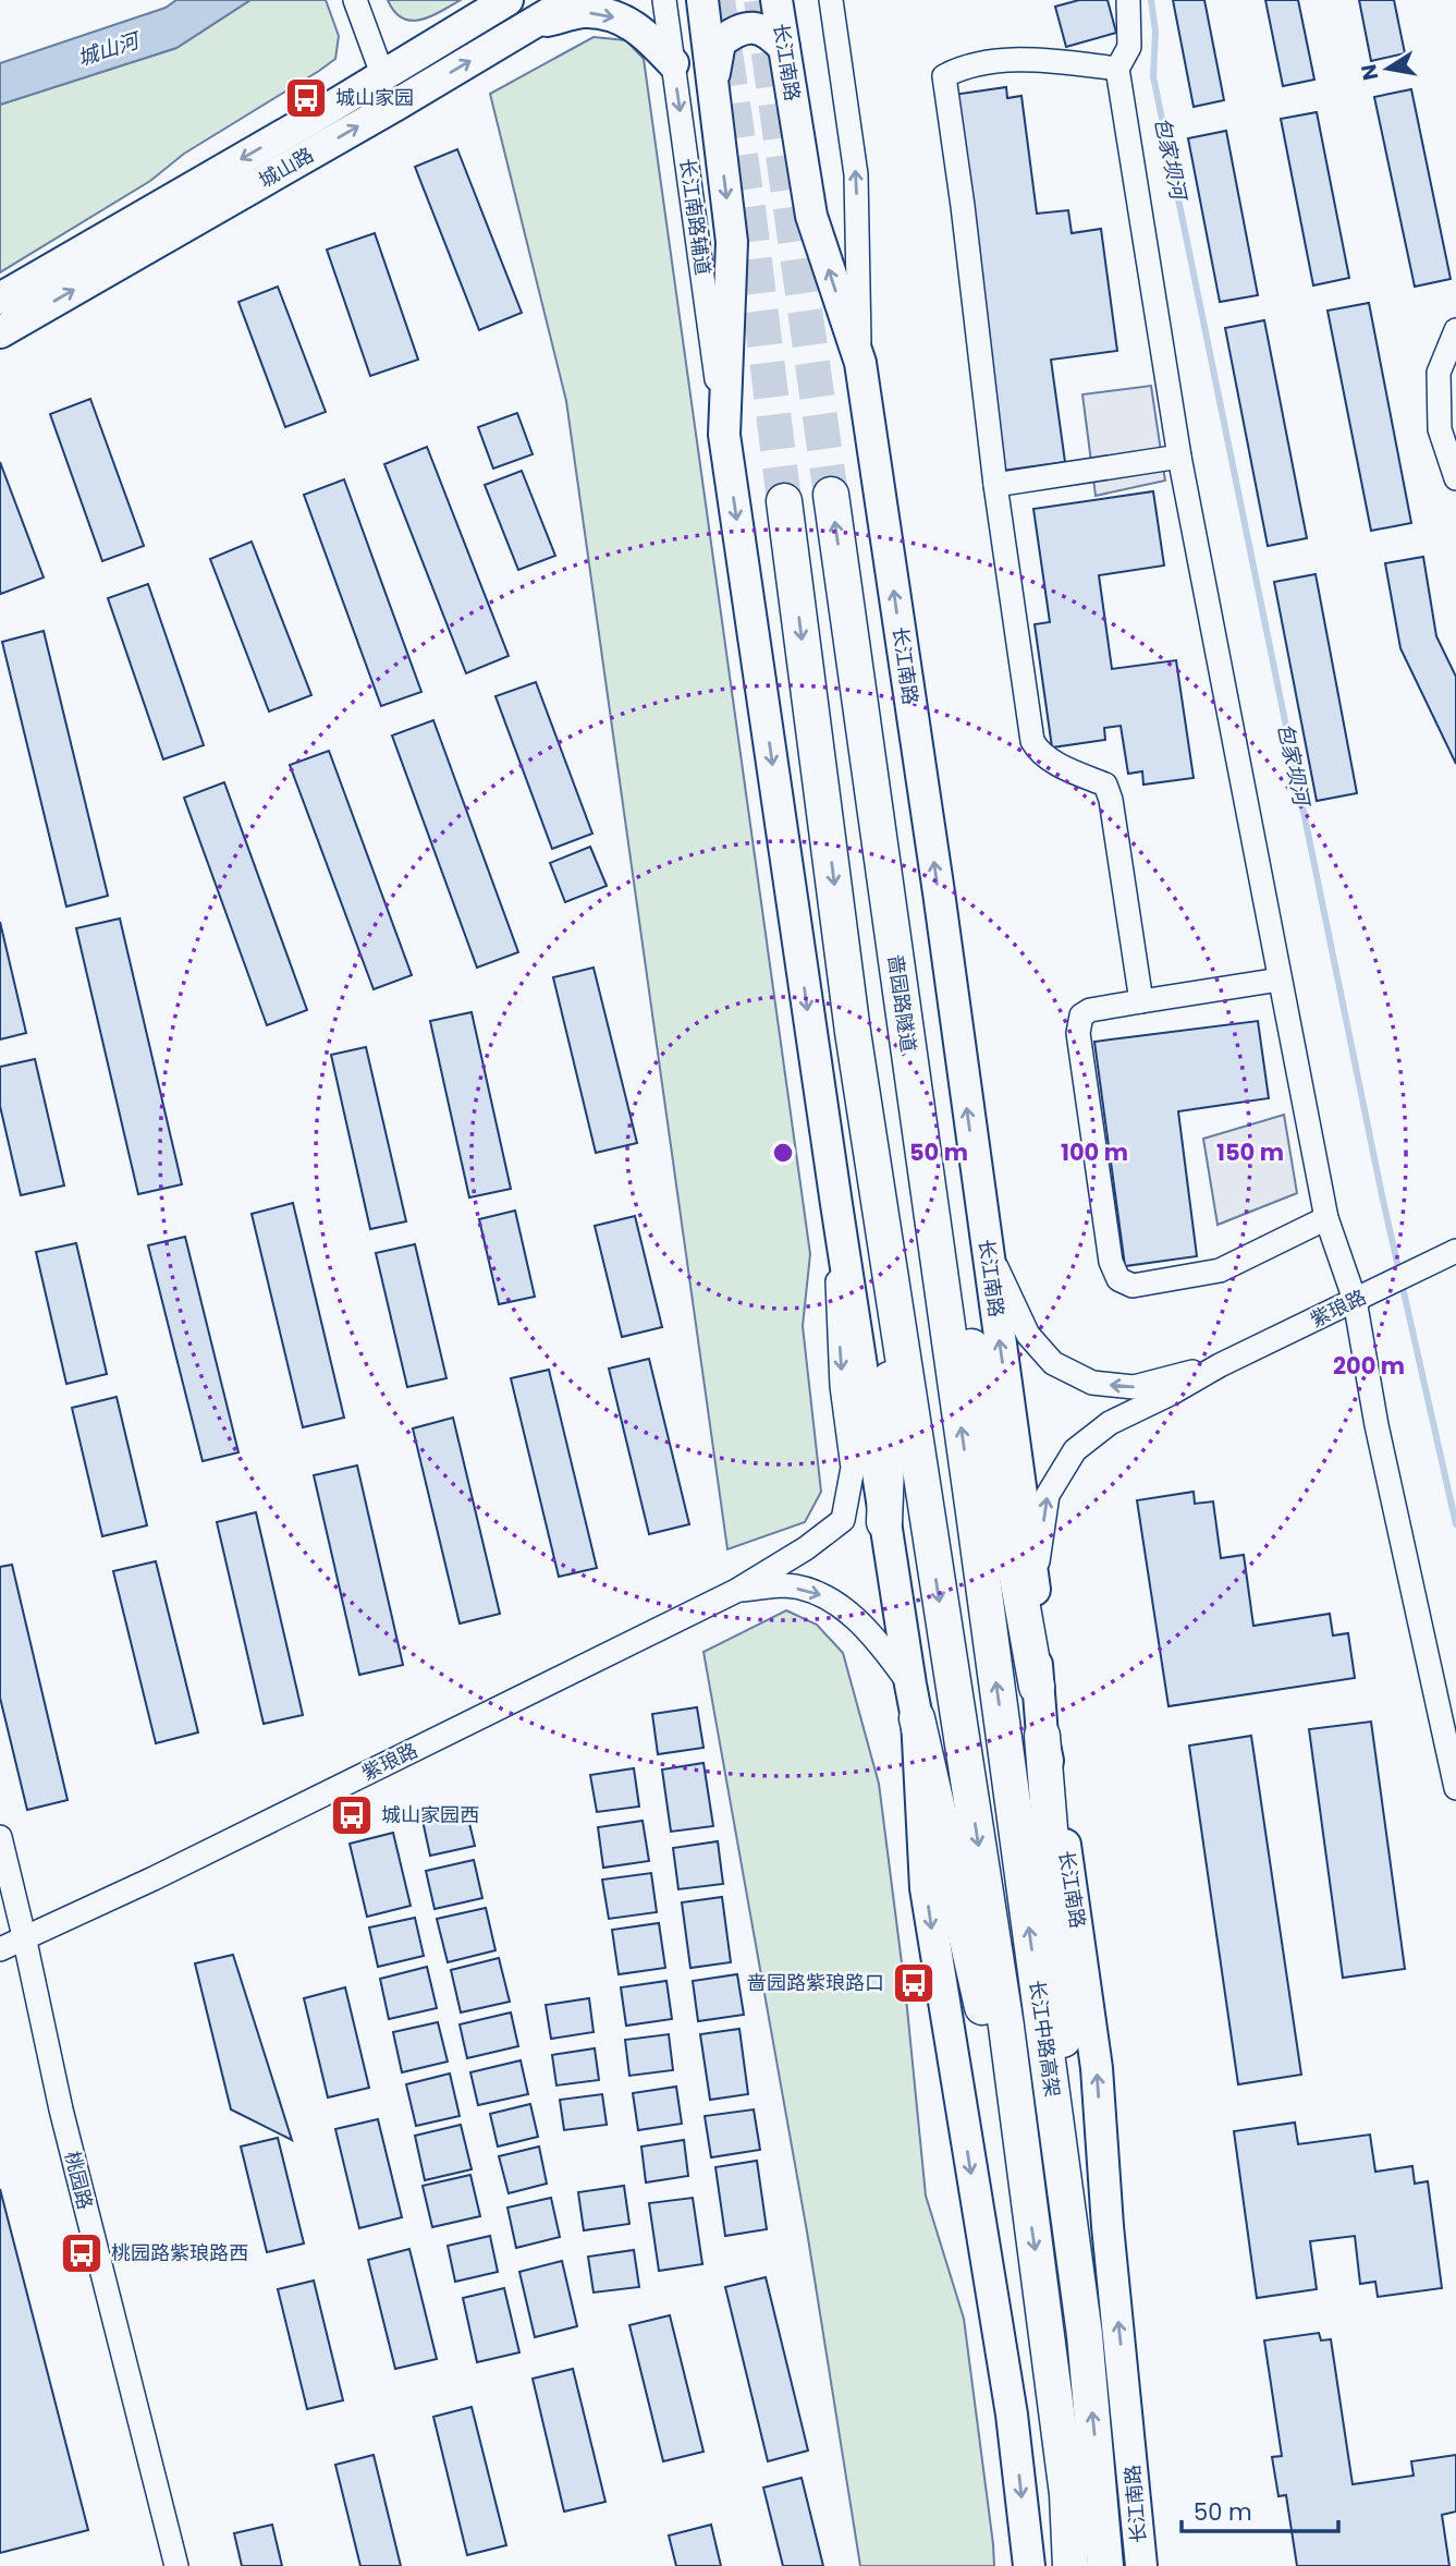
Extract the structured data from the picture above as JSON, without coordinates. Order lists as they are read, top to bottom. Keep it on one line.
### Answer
{"streets":{"highway":["啬园路隧道","长江中路高架"],"main road":["长江南路","城山路"],"street":["长江南路辅道","紫琅路","桃园路"]},"crossings":[["啬园路隧道","长江中路高架"],["紫琅路","桃园路"]],"water":["城山河","包家坝河"],"places":{"bus stop":["城山家园","城山家园西","啬园路紫琅路口","桃园路紫琅路西"]},"scale_bar":"50 m","north":"left","rings":["50 m","100 m","150 m","200 m"]}
